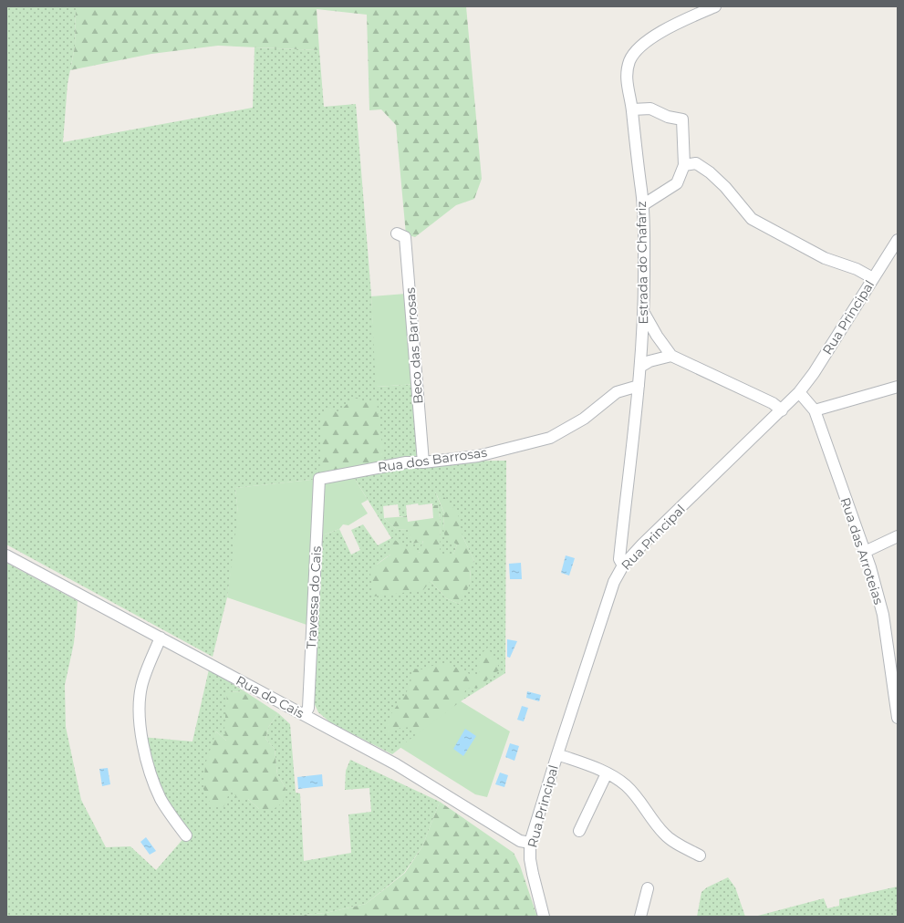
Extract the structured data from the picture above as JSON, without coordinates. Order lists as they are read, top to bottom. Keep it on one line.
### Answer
{"streets":{"street":["Estrada do Chafariz","Rua Principal","Beco das Barrosas","Rua dos Barrosas","Rua das Arroteias","Travessa do Cais","Rua do Cais"]},"crossings":[["Estrada do Chafariz","Rua Principal"],["Estrada do Chafariz","Rua dos Barrosas"],["Rua Principal","Rua das Arroteias"],["Rua Principal","Rua do Cais"],["Beco das Barrosas","Rua dos Barrosas"],["Rua dos Barrosas","Travessa do Cais"],["Travessa do Cais","Rua do Cais"]]}
